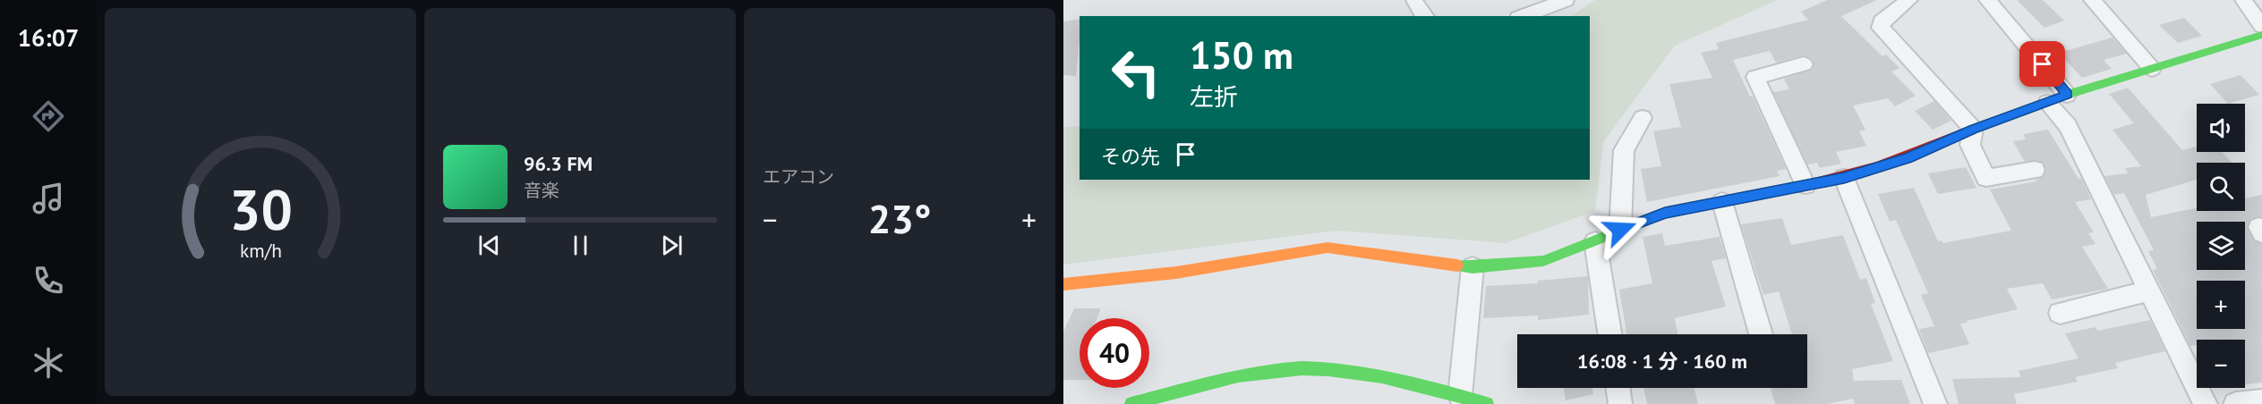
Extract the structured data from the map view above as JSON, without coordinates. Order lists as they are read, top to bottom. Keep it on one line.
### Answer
{"page":{"tabs":"16:07","tile":"エアコン","turn":["150 m","左折"],"map_buttons":["+","−"],"then":"その先","song":["96.3 FM","音楽"],"heat":["−","23°","+"],"limit":"40","trip":"16:08 · 1 分 · 160 m","gauge":["30","km/h"]}}
